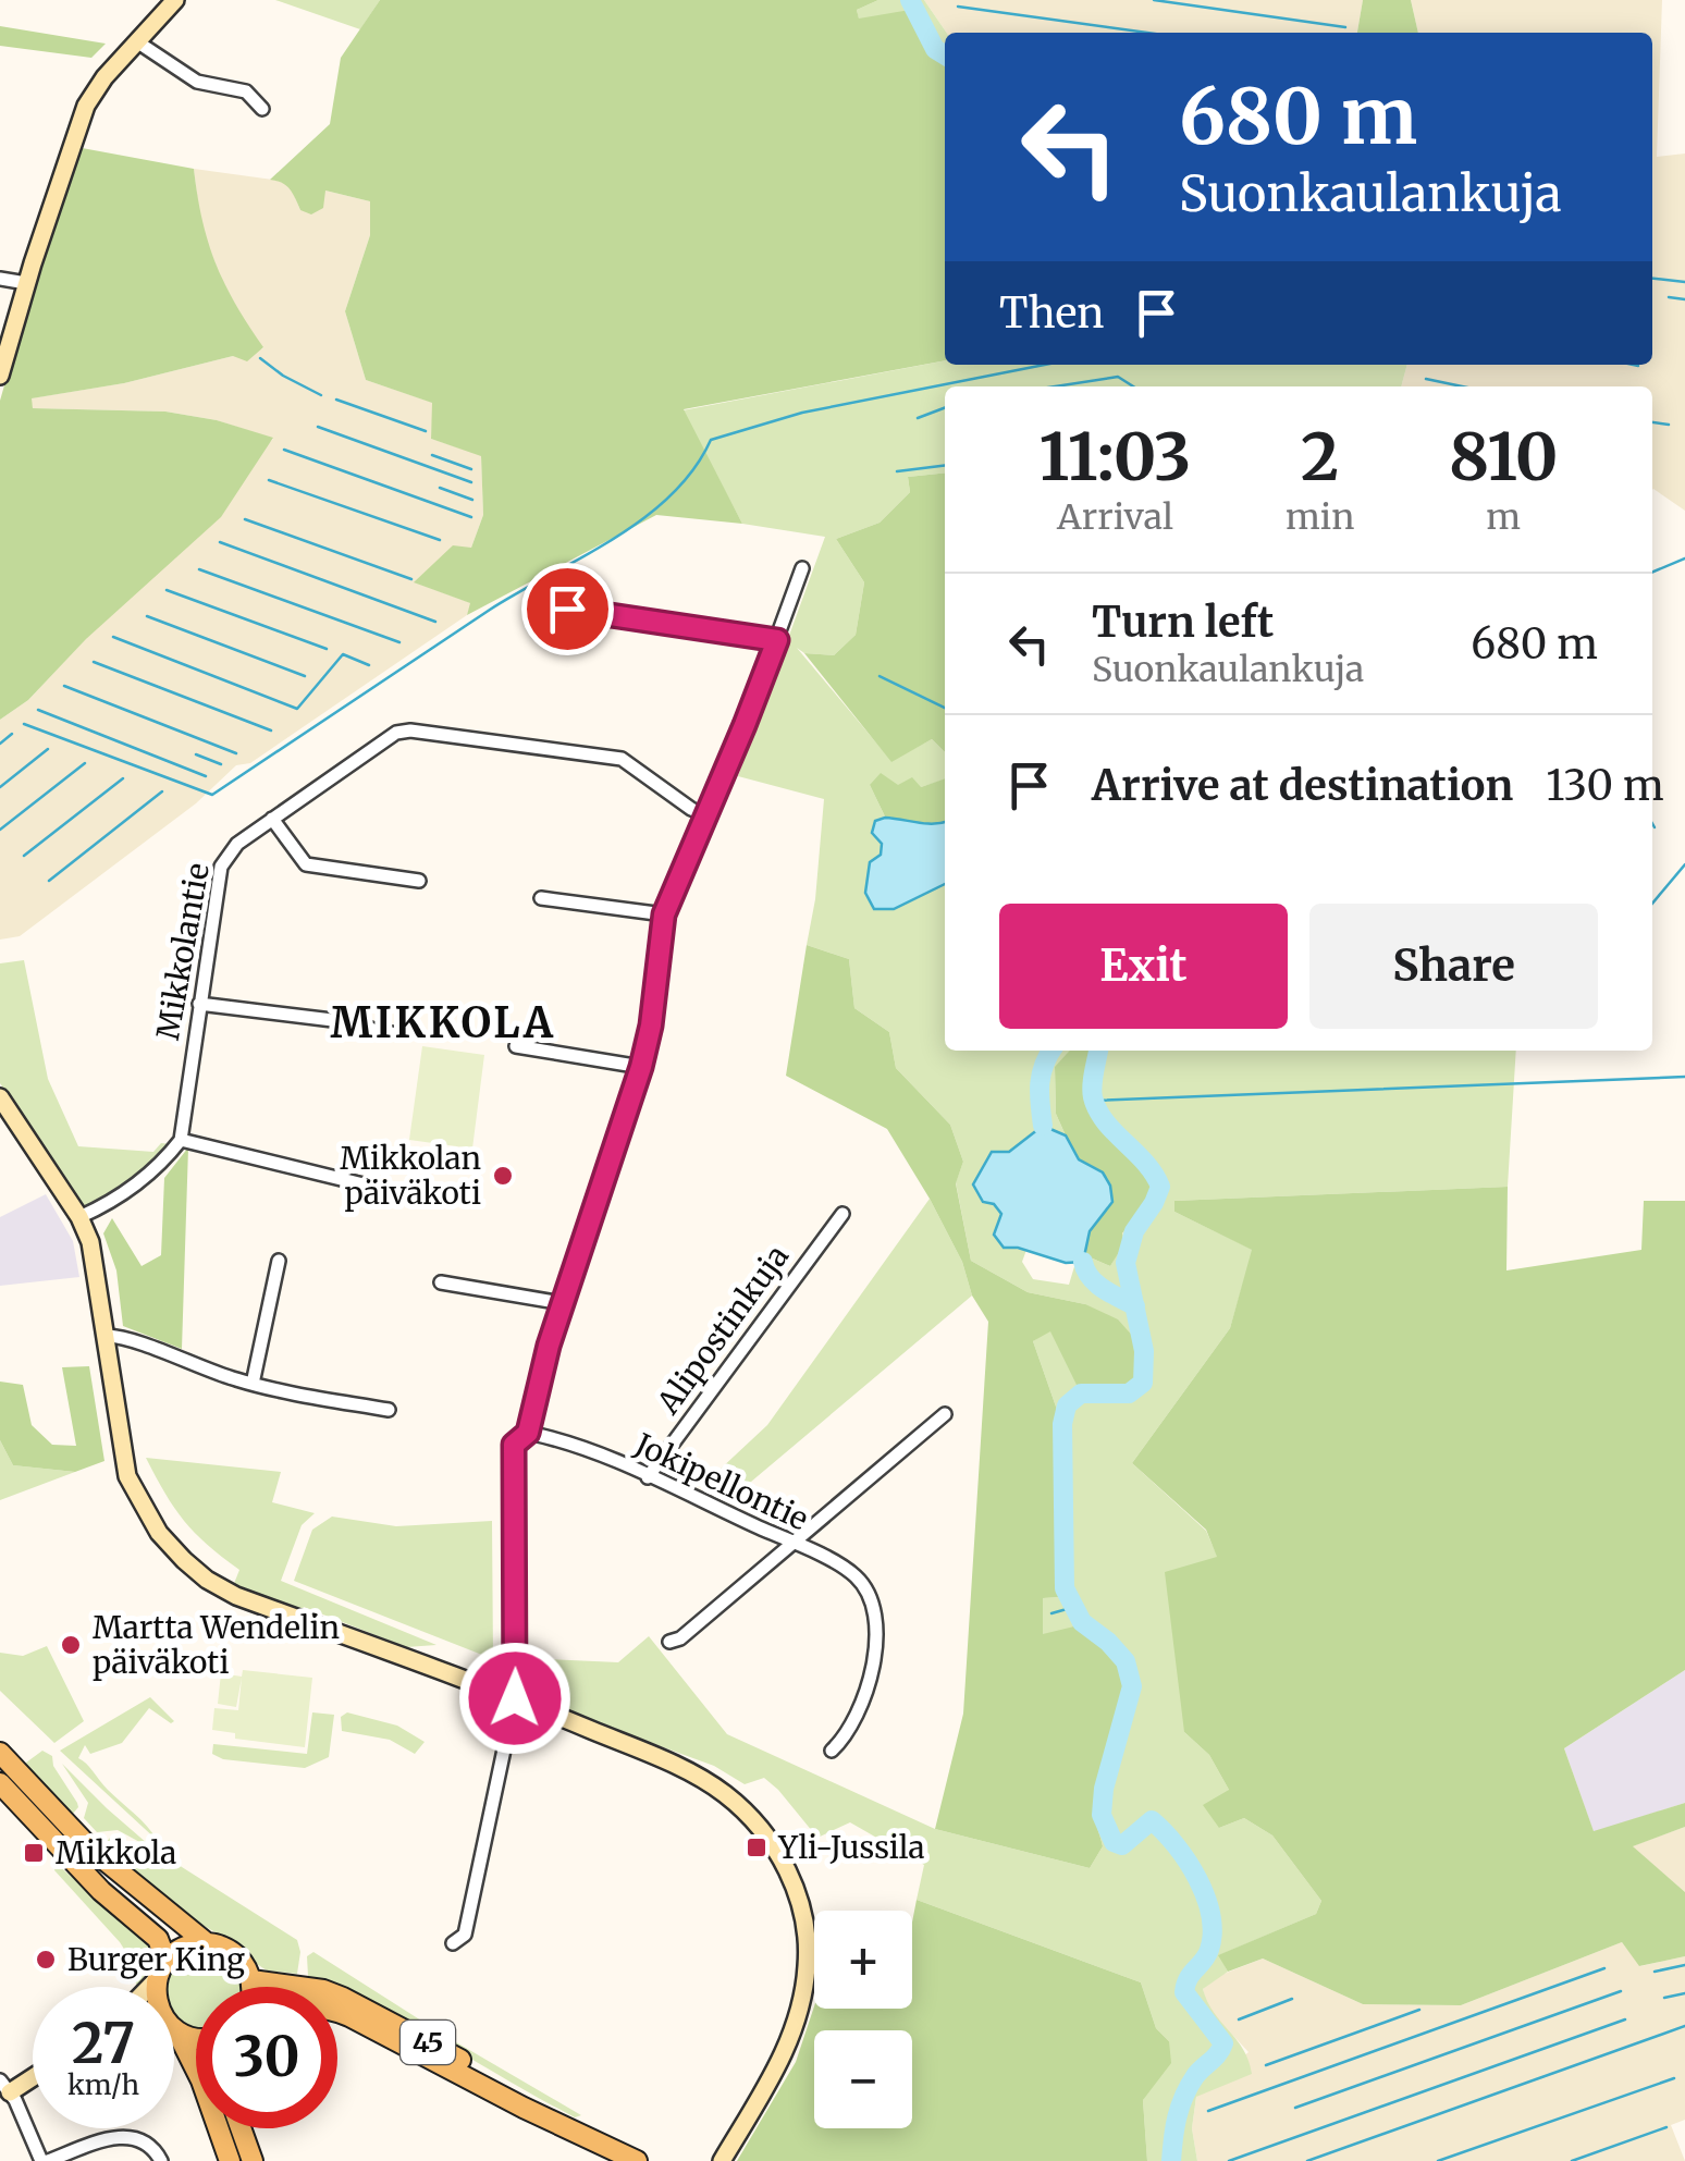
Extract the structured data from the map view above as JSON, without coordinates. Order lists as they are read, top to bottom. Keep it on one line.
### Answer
{"streets":{"main road":["45"],"street":["Mikkolantie","Alipostinkuja","Jokipellontie"]},"crossings":[["Alipostinkuja","Jokipellontie"]],"districts":["MIKKOLA"],"places":{"other":["Mikkolan päiväkoti","Martta Wendelin päiväkoti","Burger King"],"transit":["Yli-Jussila","Mikkola"]},"page":{"turn":["680 m","Suonkaulankuja"],"then":"Then","eta":["11:03","Arrival","2","min","810","m"],"list":[{"name":"Turn left","note":"Suonkaulankuja","value":"680 m"},{"name":"Arrive at destination","value":"130 m"}],"buttons":["Exit","Share"],"map_buttons":["+","−"],"speed":"27 km/h","limit":"30"}}
